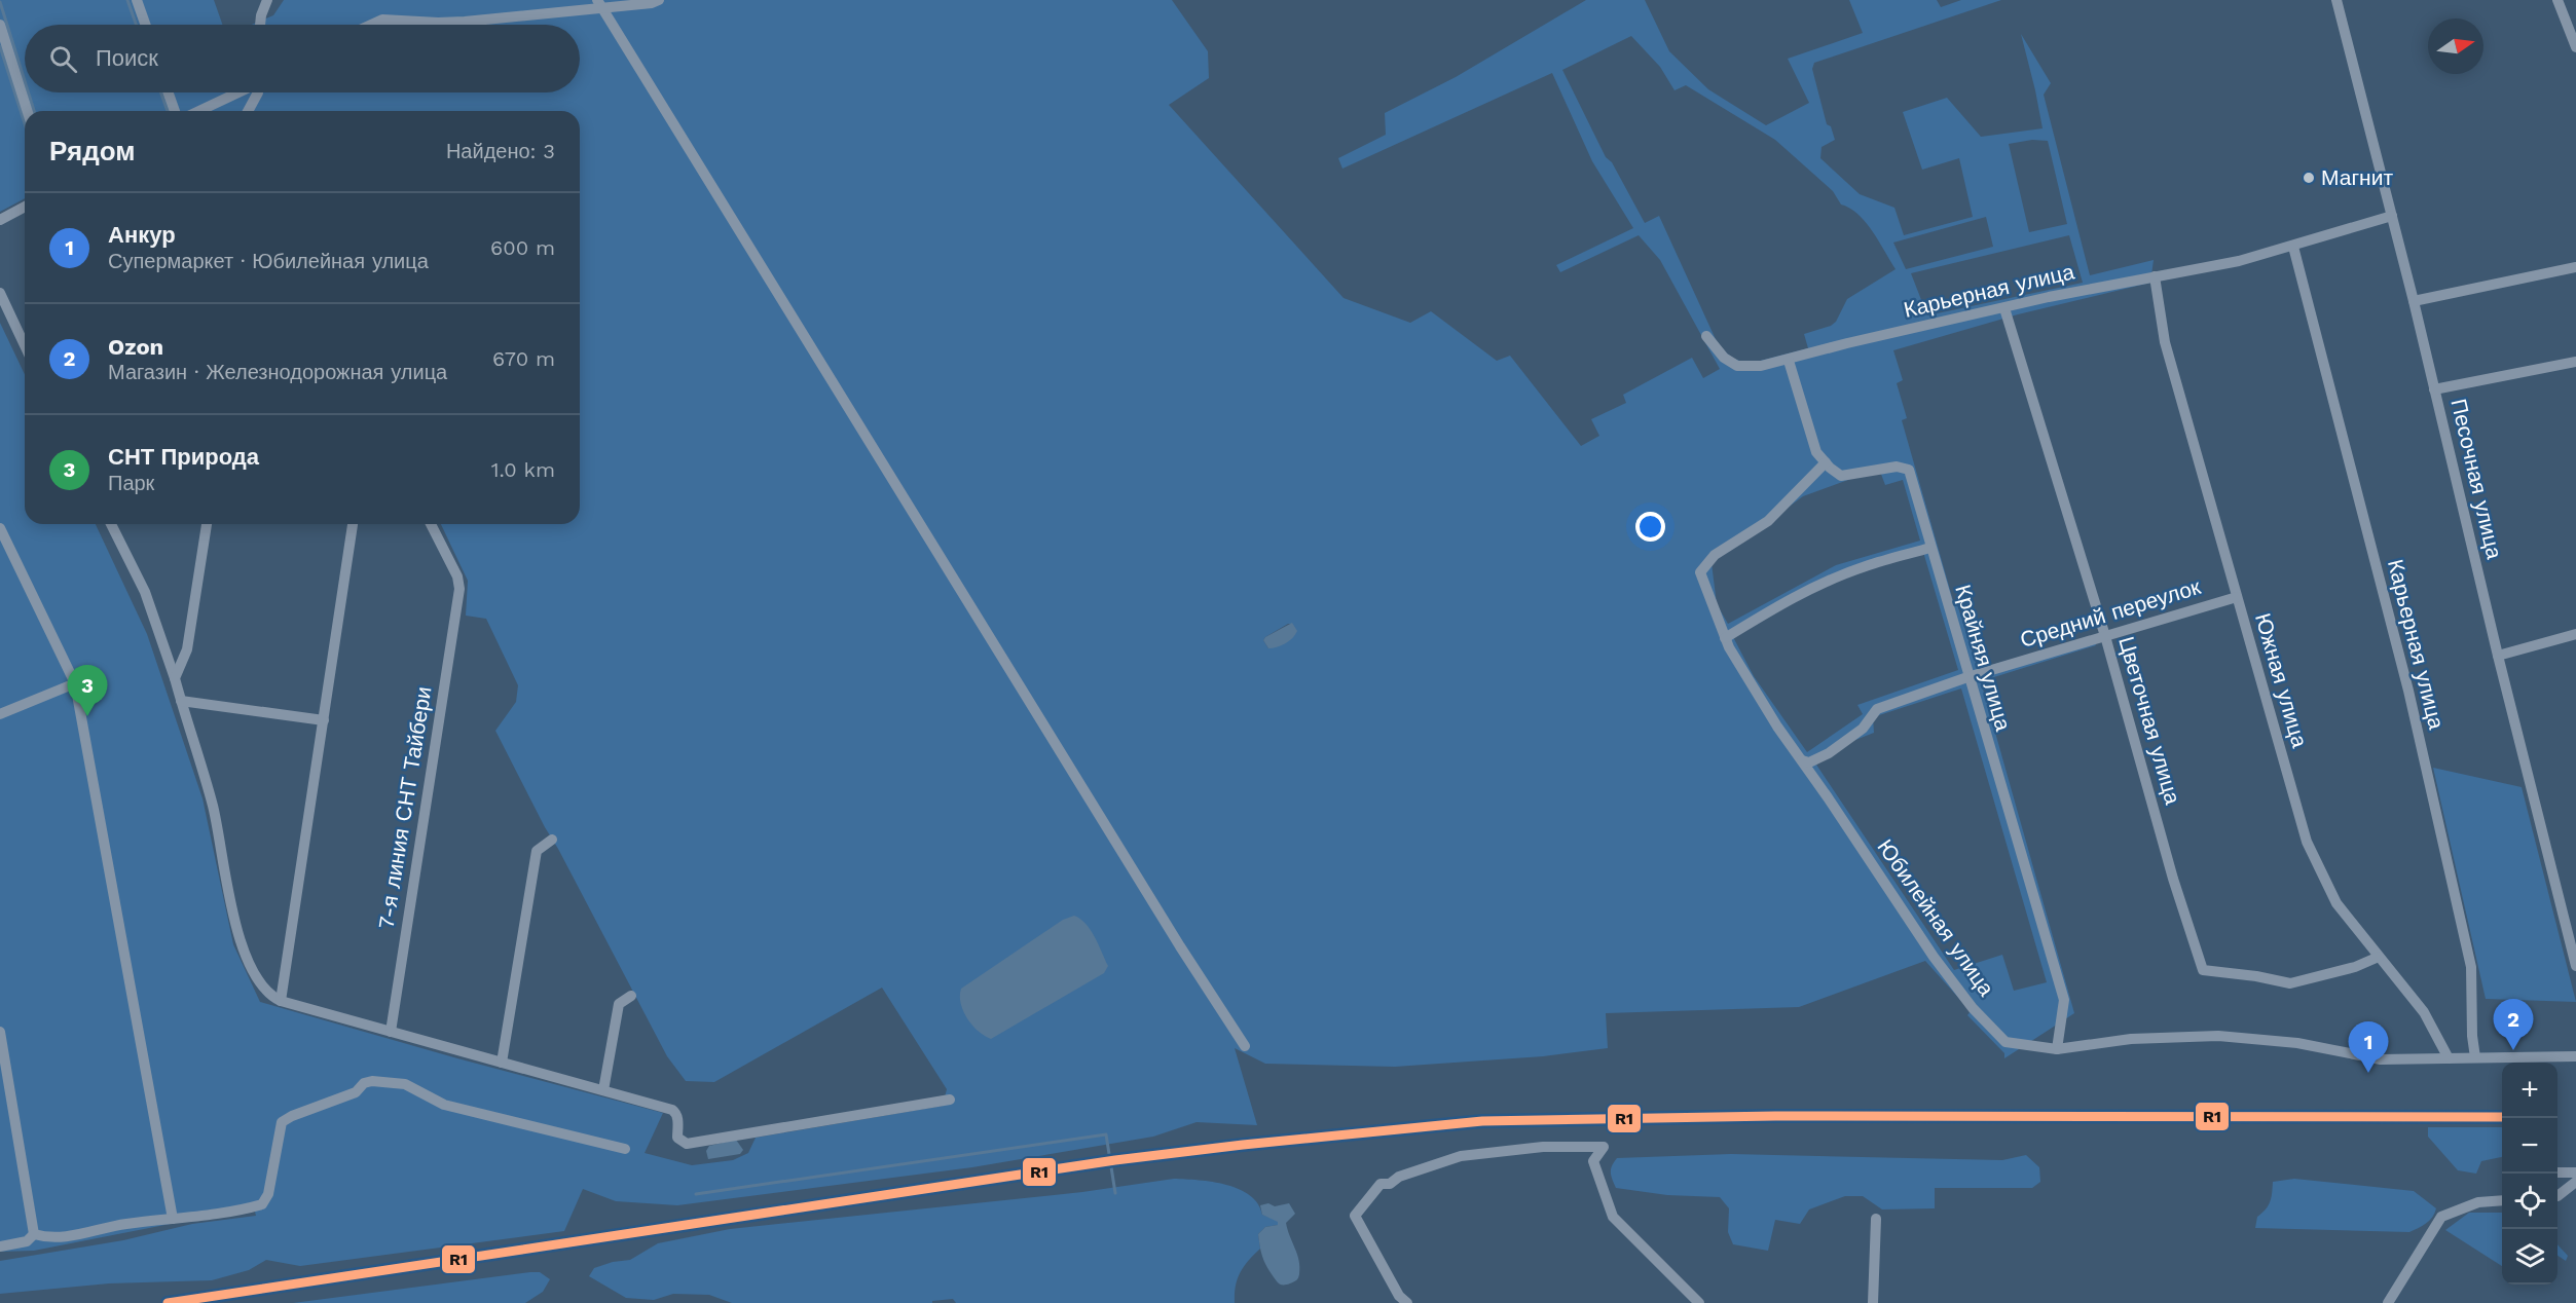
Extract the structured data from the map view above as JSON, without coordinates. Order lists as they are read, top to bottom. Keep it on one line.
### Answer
{"streets":{"street":["Карьерная улица","Песочная улица","Средний переулок","Крайняя улица","Южная улица","Цветочная улица","7-я линия СНТ Тайбери","Юбилейная улица"]},"crossings":[["Карьерная улица","Песочная улица"],["Карьерная улица","Южная улица"],["Карьерная улица","Цветочная улица"],["Карьерная улица","Юбилейная улица"],["Средний переулок","Крайняя улица"],["Средний переулок","Южная улица"],["Средний переулок","Цветочная улица"],["Средний переулок","Юбилейная улица"],["Крайняя улица","Юбилейная улица"],["Южная улица","Цветочная улица"],["Южная улица","Юбилейная улица"]],"places":["Магнит"],"lines":["transit line R1"],"north":"right","page":{"search":"Поиск","heading":["Рядом","Найдено: 3"],"list":[{"mark":"1","name":"Анкур","note":"Супермаркет · Юбилейная улица","value":"600 m"},{"mark":"2","name":"Ozon","note":"Магазин · Железнодорожная улица","value":"670 m"},{"mark":"3","name":"СНТ Природа","note":"Парк","value":"1.0 km"}],"pins":["3","2","1"],"map_buttons":["+","−"]}}
